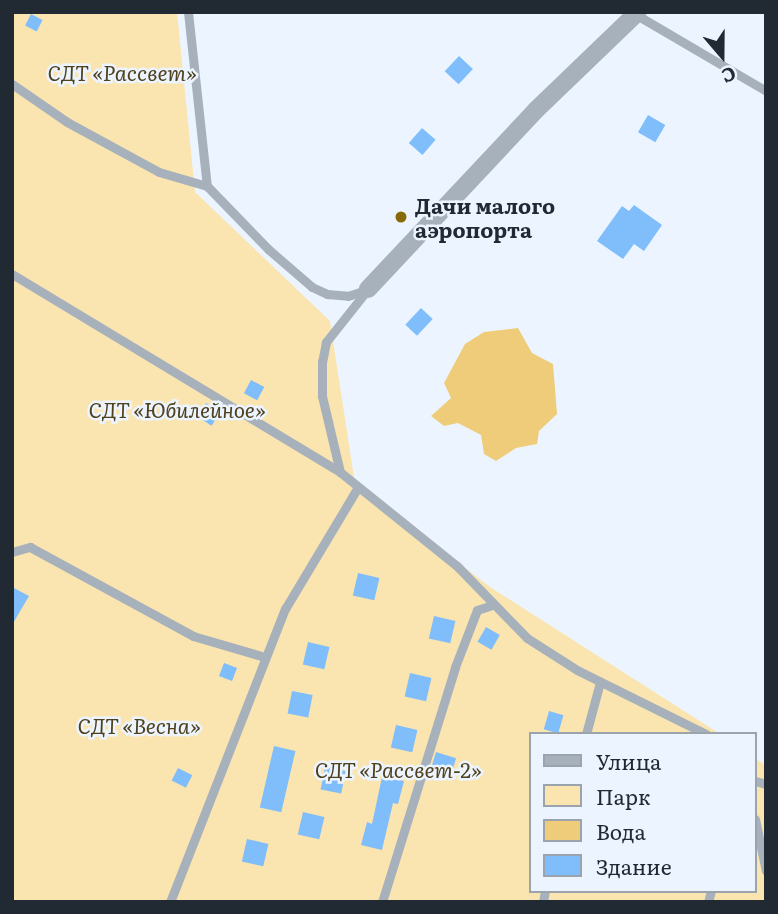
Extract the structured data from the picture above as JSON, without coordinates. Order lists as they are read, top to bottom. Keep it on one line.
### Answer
{"parks":["СДТ «Рассвет»","СДТ «Юбилейное»","СДТ «Весна»","СДТ «Рассвет-2»"],"places":["Дачи малого аэропорта"],"legend":["Улица","Парк","Вода","Здание"],"north":"bottom"}
